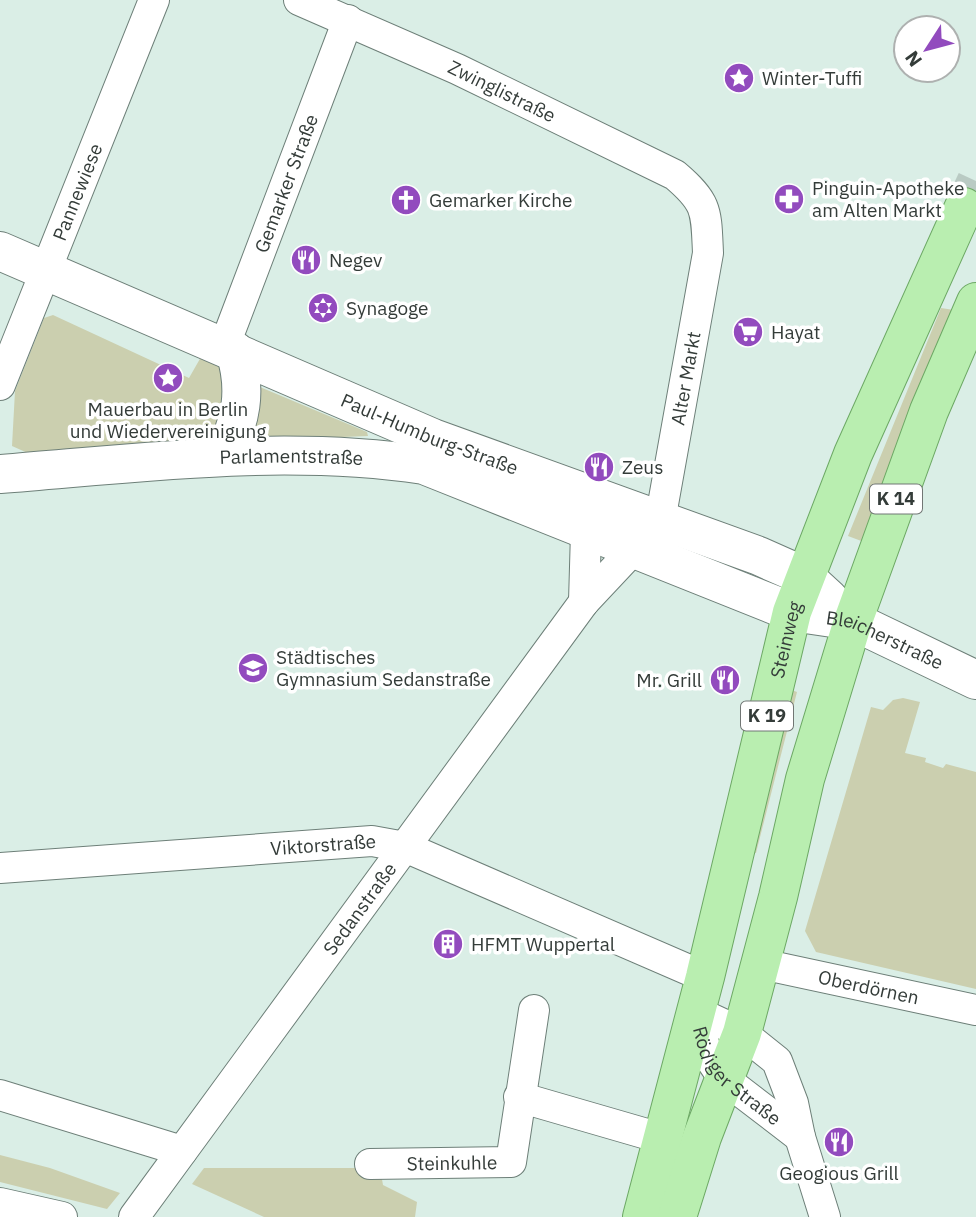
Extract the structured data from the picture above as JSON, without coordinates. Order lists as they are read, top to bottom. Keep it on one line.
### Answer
{"streets":{"main road":["Paul-Humburg-Straße","Parlamentstraße","K 14","Steinweg","Bleicherstraße","K 19"],"street":["Zwinglistraße","Gemarker Straße","Pannewiese","Alter Markt","Viktorstraße","Sedanstraße","Oberdörnen","Rödiger Straße","Steinkuhle"]},"crossings":[["Zwinglistraße","Gemarker Straße"],["Zwinglistraße","Alter Markt"],["Gemarker Straße","Paul-Humburg-Straße"],["Pannewiese","Paul-Humburg-Straße"],["Alter Markt","Paul-Humburg-Straße"],["Paul-Humburg-Straße","K 14"],["Paul-Humburg-Straße","Steinweg"],["Paul-Humburg-Straße","Bleicherstraße"],["Paul-Humburg-Straße","K 19"],["K 14","Bleicherstraße"],["K 14","K 19"],["Steinweg","Bleicherstraße"],["Steinweg","Viktorstraße"],["Steinweg","Rödiger Straße"],["Bleicherstraße","K 19"],["Bleicherstraße","Sedanstraße"],["K 19","Oberdörnen"],["K 19","Rödiger Straße"],["Viktorstraße","Sedanstraße"],["Viktorstraße","Rödiger Straße"]],"places":{"place":["Winter-Tuffi","Mauerbau in Berlin und Wiedervereinigung"],"pharmacy":["Pinguin-Apotheke am Alten Markt"],"church":["Gemarker Kirche"],"restaurant":["Negev","Zeus","Mr. Grill","Geogious Grill"],"synagogue":["Synagoge"],"supermarket":["Hayat"],"school or university":["Städtisches Gymnasium Sedanstraße"],"building":["HFMT Wuppertal"]},"north":"bottom left"}
